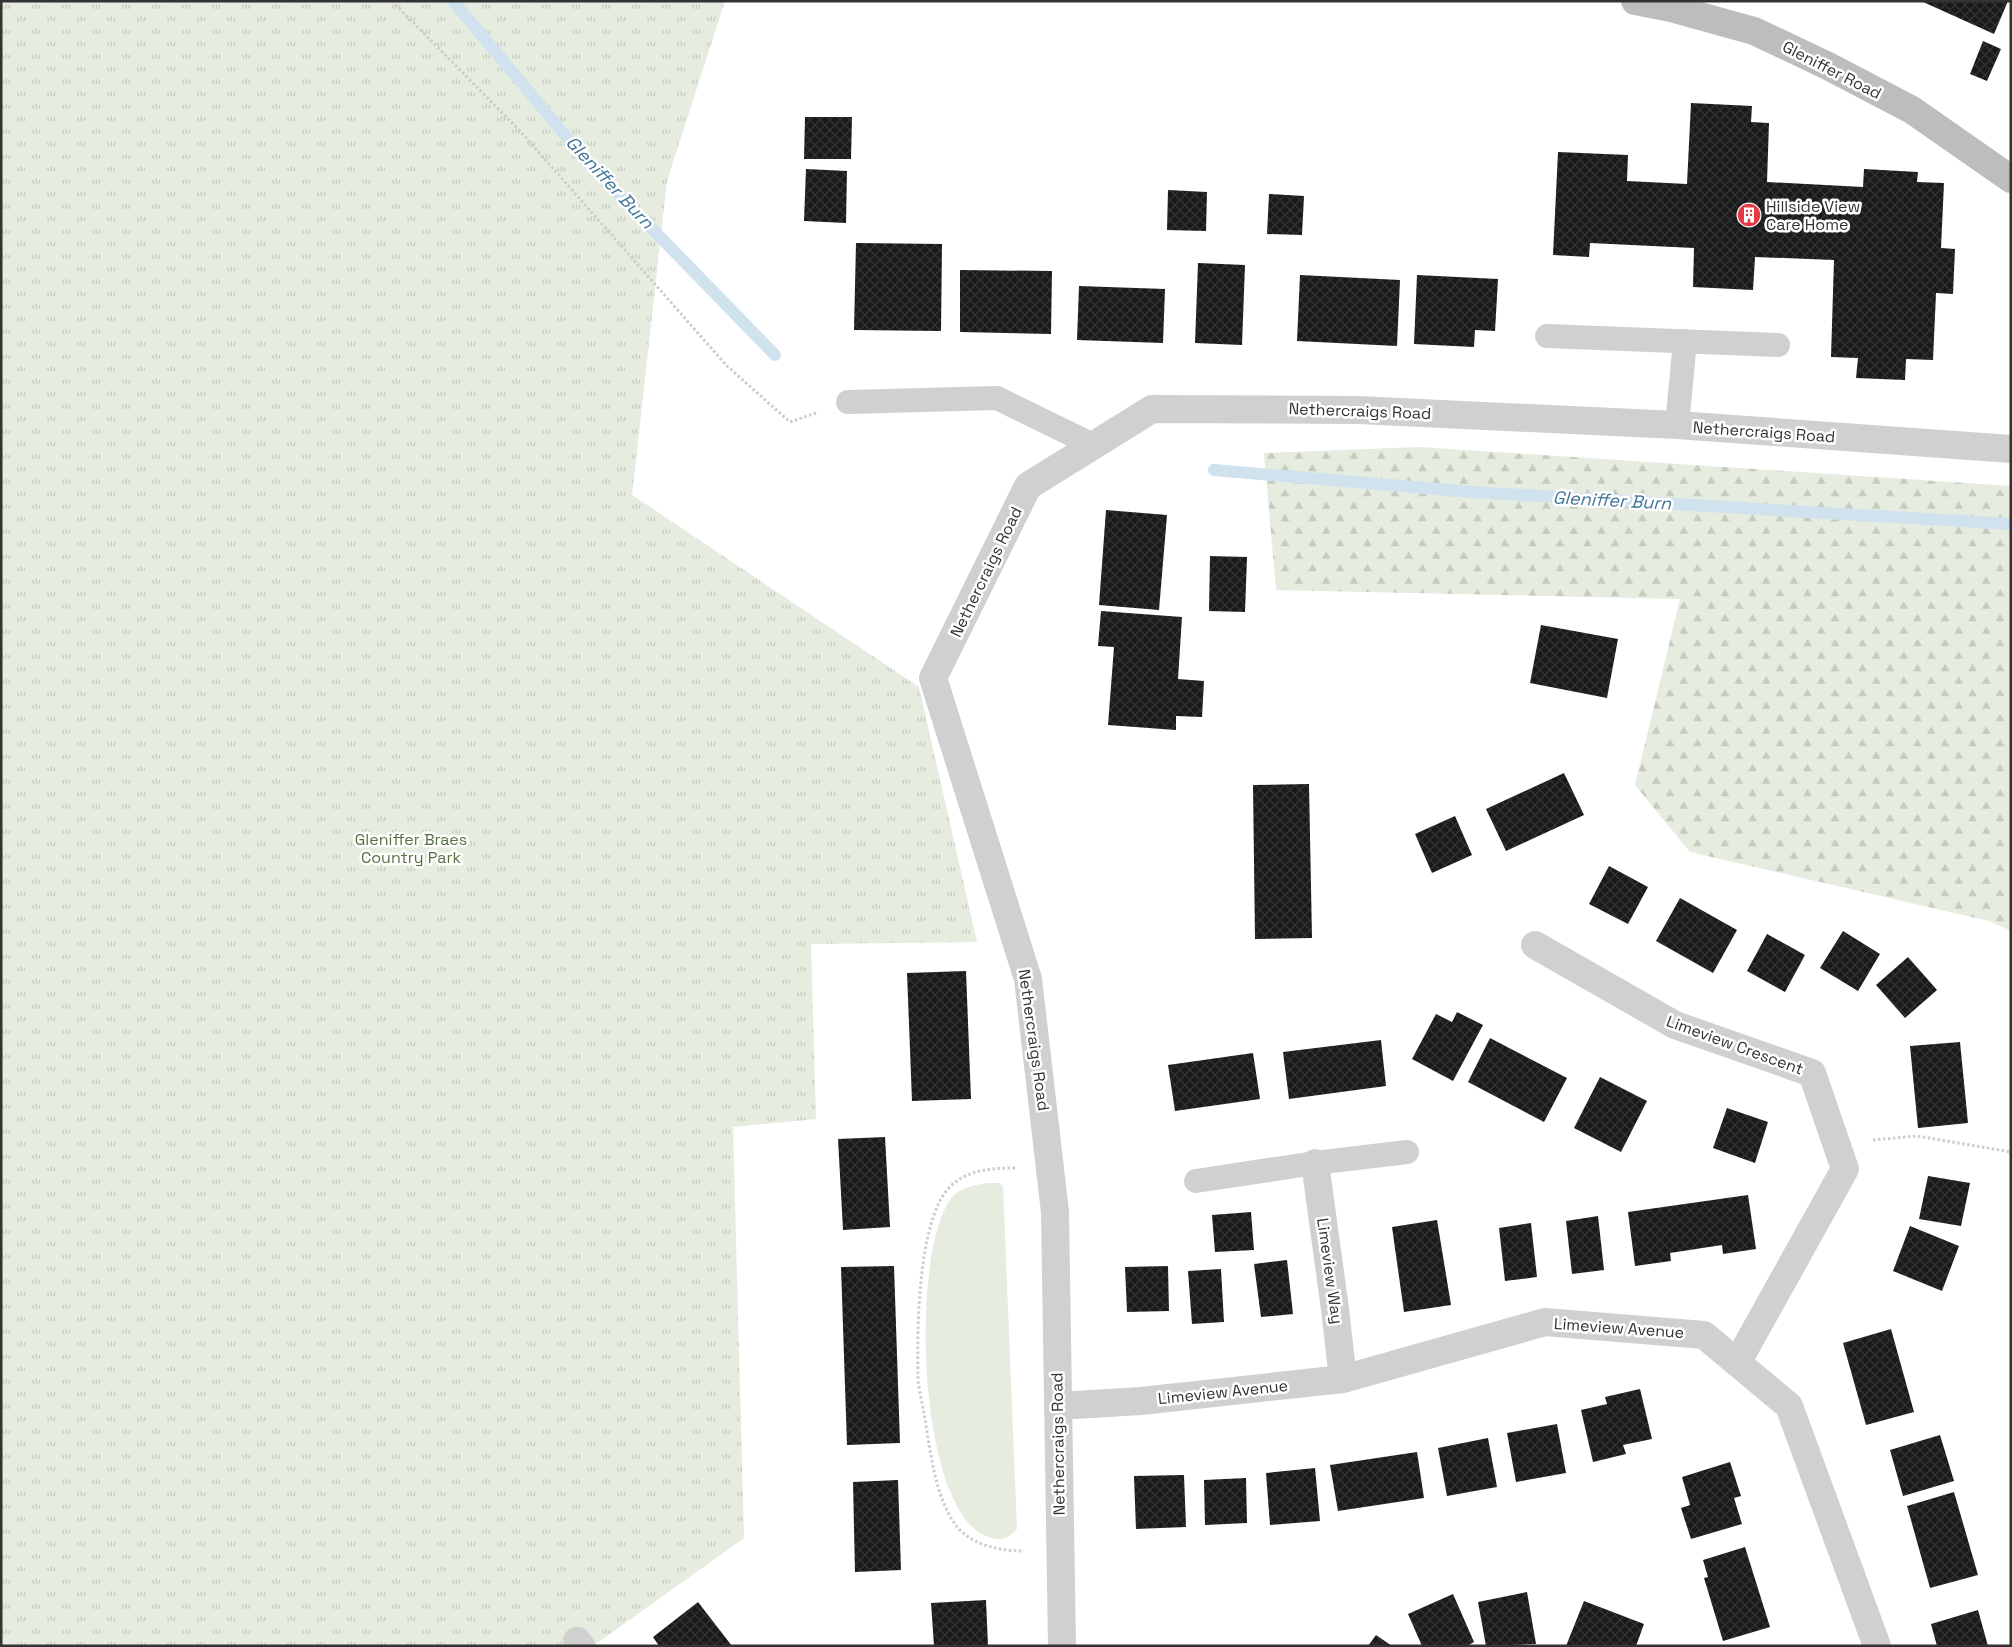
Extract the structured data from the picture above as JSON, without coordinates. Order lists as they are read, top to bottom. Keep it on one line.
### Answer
{"streets":{"main road":["Gleniffer Road"],"street":["Nethercraigs Road","Limeview Crescent","Limeview Way","Limeview Avenue"]},"crossings":[["Nethercraigs Road","Limeview Avenue"],["Limeview Crescent","Limeview Avenue"],["Limeview Way","Limeview Avenue"]],"water":["Gleniffer Burn"],"parks":["Gleniffer Braes Country Park"],"places":{"building":["Hillside View Care Home"]}}
